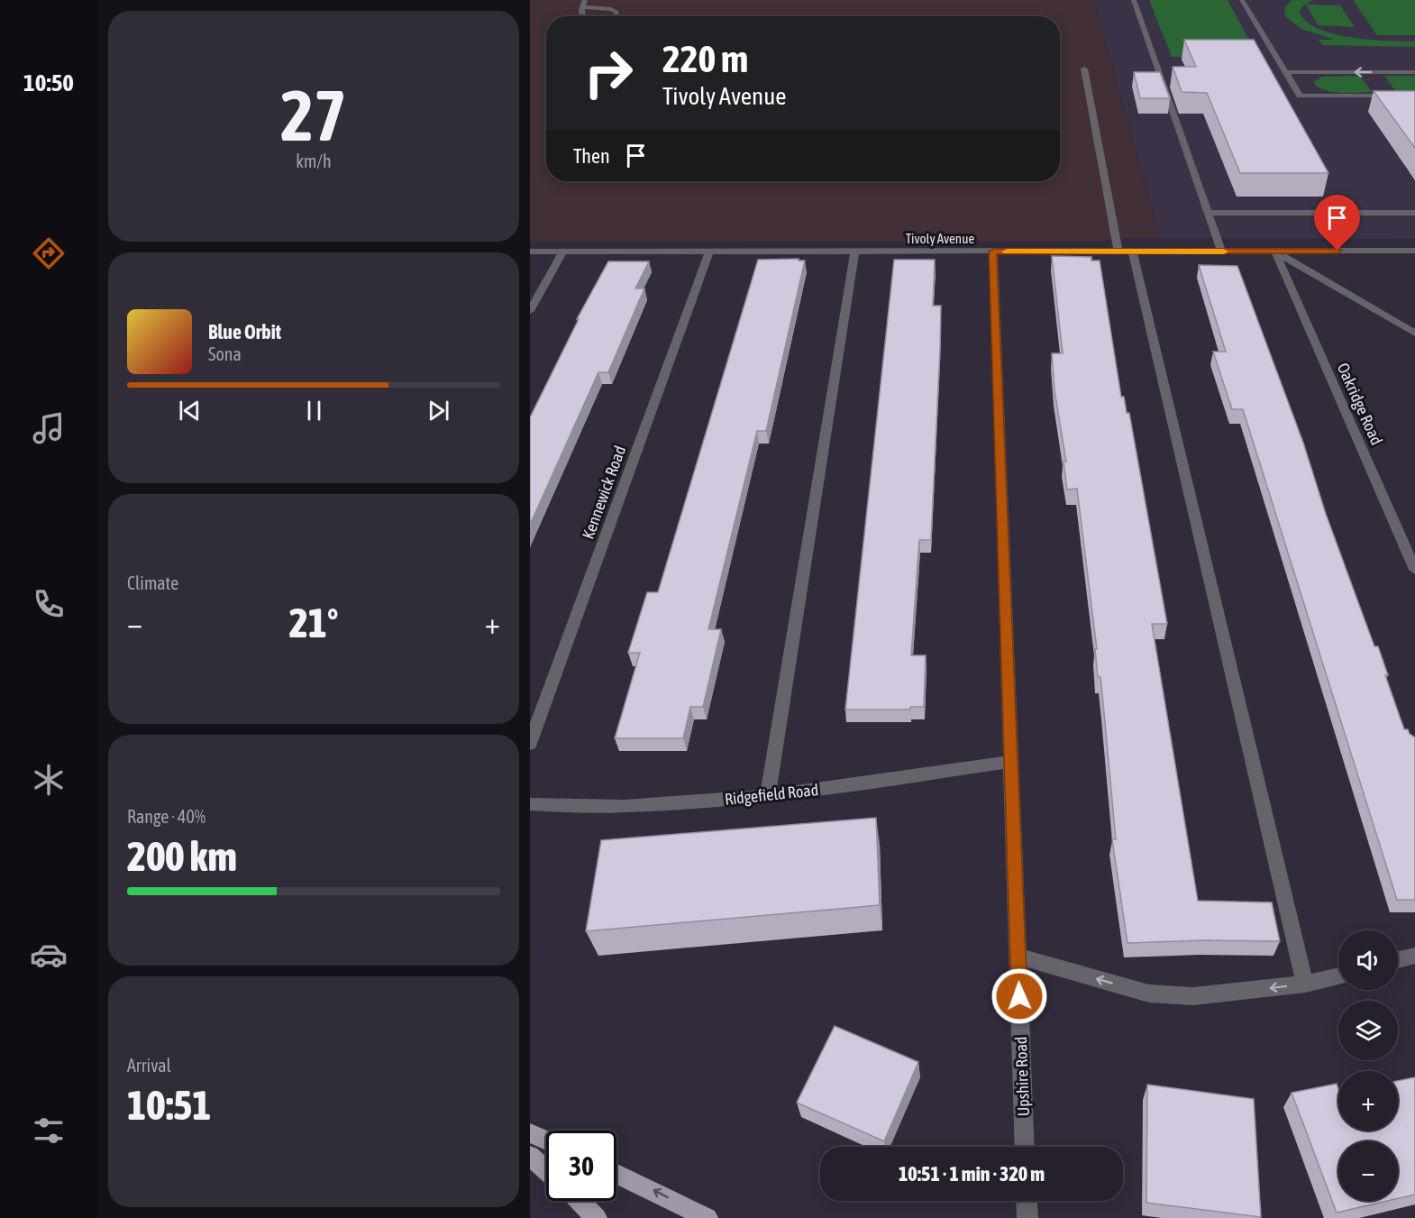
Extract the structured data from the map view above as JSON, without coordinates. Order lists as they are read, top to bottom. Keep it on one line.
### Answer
{"streets":{"street":["Tivoly Avenue","Oakridge Road","Kennewick Road","Ridgefield Road","Upshire Road"]},"crossings":[["Tivoly Avenue","Oakridge Road"],["Tivoly Avenue","Kennewick Road"],["Tivoly Avenue","Upshire Road"],["Ridgefield Road","Upshire Road"]],"page":{"tabs":"10:50","tile":[["27","km/h"],"Climate",["Range · 40%","200 km"],["Arrival","10:51"]],"turn":["220 m","Tivoly Avenue"],"then":"Then","song":["Blue Orbit","Sona"],"heat":["−","21°","+"],"map_buttons":["+","−"],"limit":"30","trip":"10:51 · 1 min · 320 m"}}
